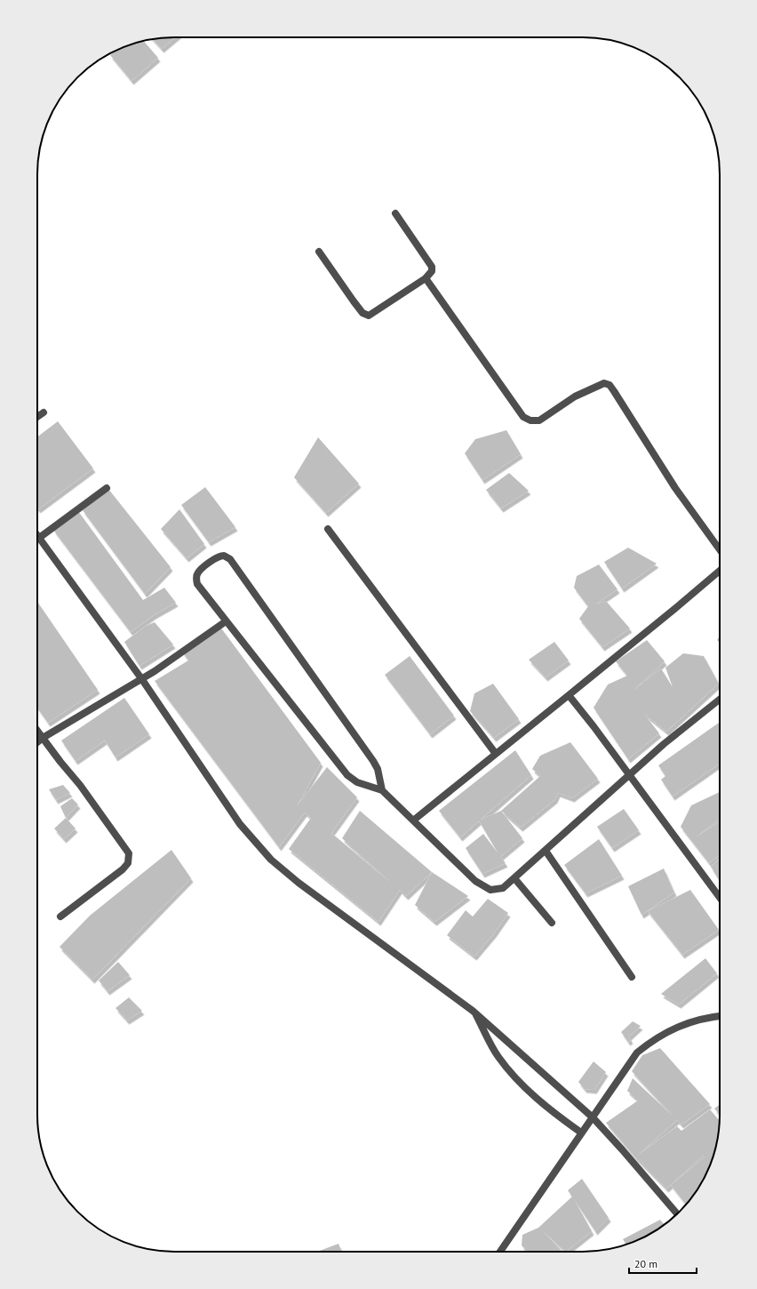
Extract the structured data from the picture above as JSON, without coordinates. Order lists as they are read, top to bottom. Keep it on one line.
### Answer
{"scale_bar":"20 m"}
